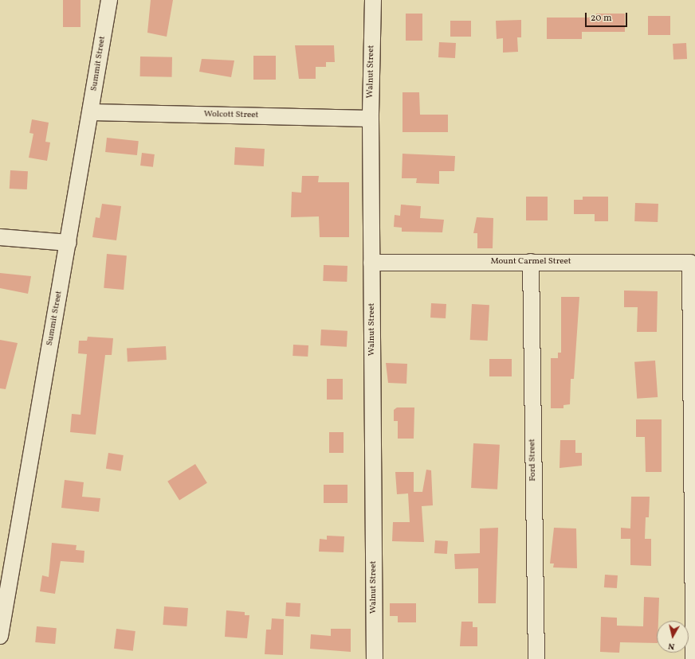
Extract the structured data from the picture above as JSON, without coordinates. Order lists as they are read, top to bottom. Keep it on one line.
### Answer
{"streets":{"street":["Summit Street","Walnut Street","Wolcott Street","Mount Carmel Street","Ford Street"]},"crossings":[["Summit Street","Wolcott Street"],["Walnut Street","Wolcott Street"],["Walnut Street","Mount Carmel Street"],["Mount Carmel Street","Ford Street"]],"scale_bar":"20 m","north":"bottom"}
